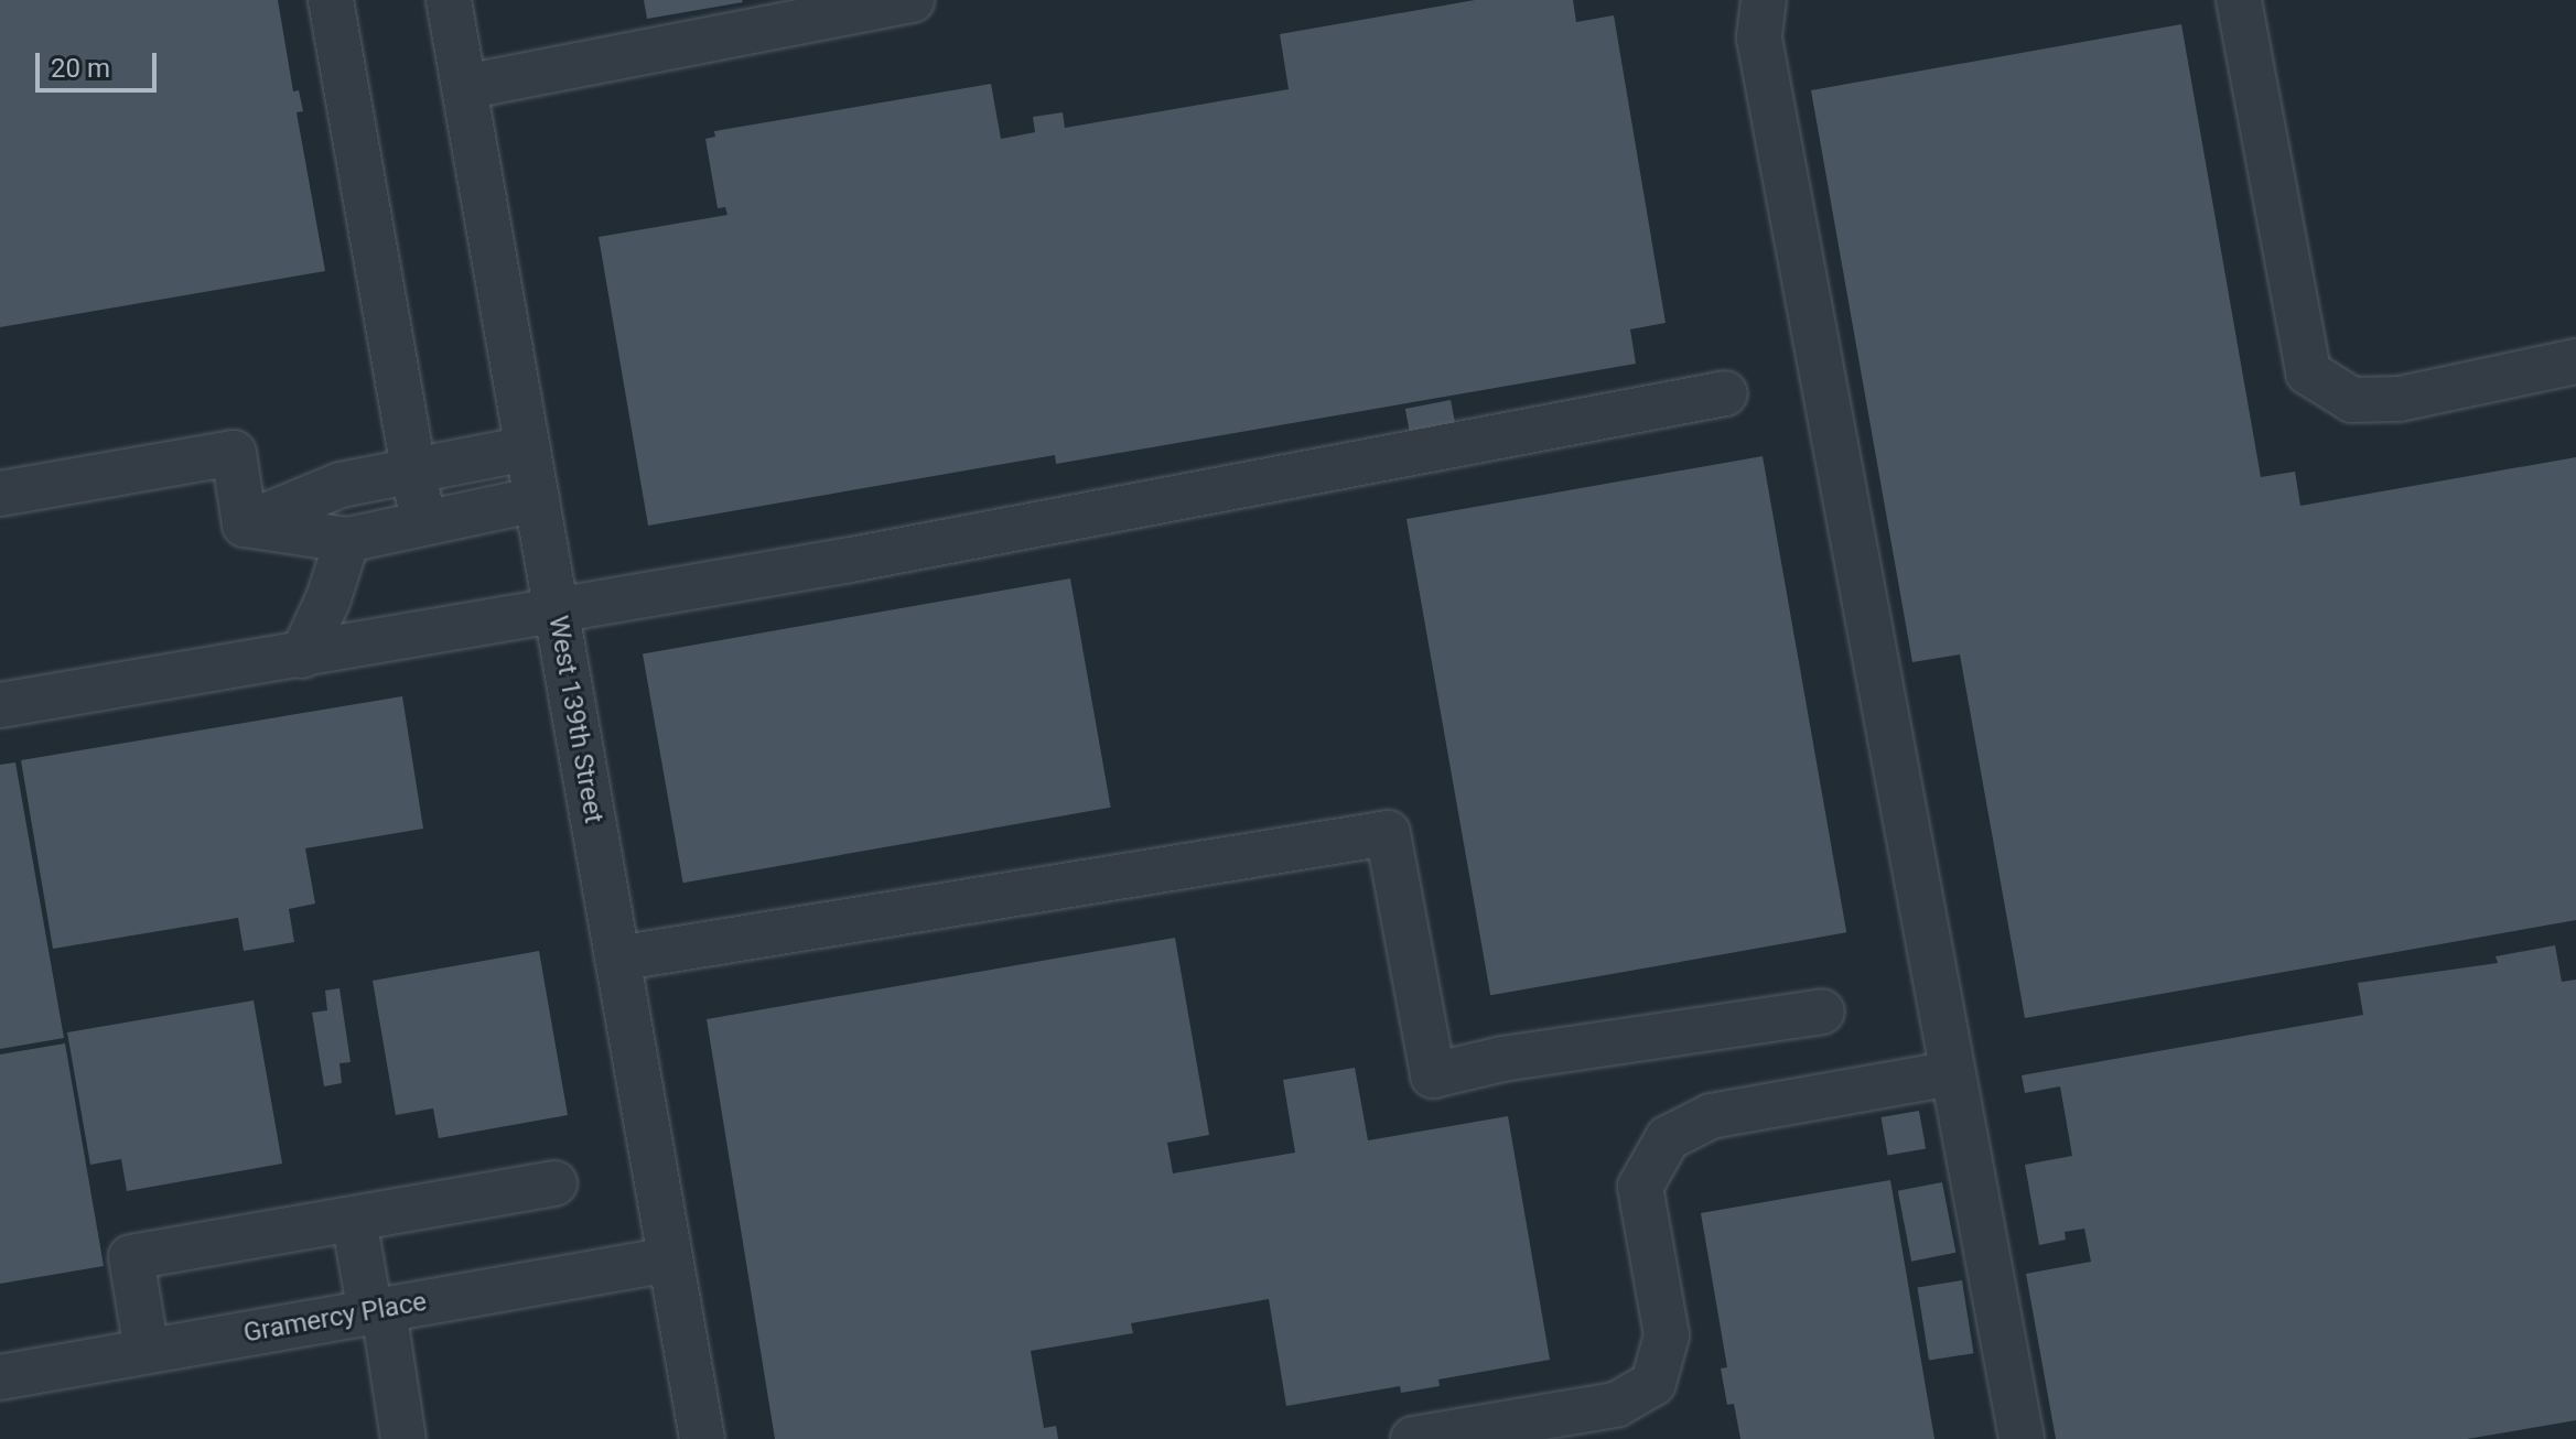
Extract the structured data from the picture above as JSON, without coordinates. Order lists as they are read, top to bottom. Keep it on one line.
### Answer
{"streets":{"street":["West 139th Street","Gramercy Place"]},"crossings":[["West 139th Street","Gramercy Place"]],"scale_bar":"20 m"}
